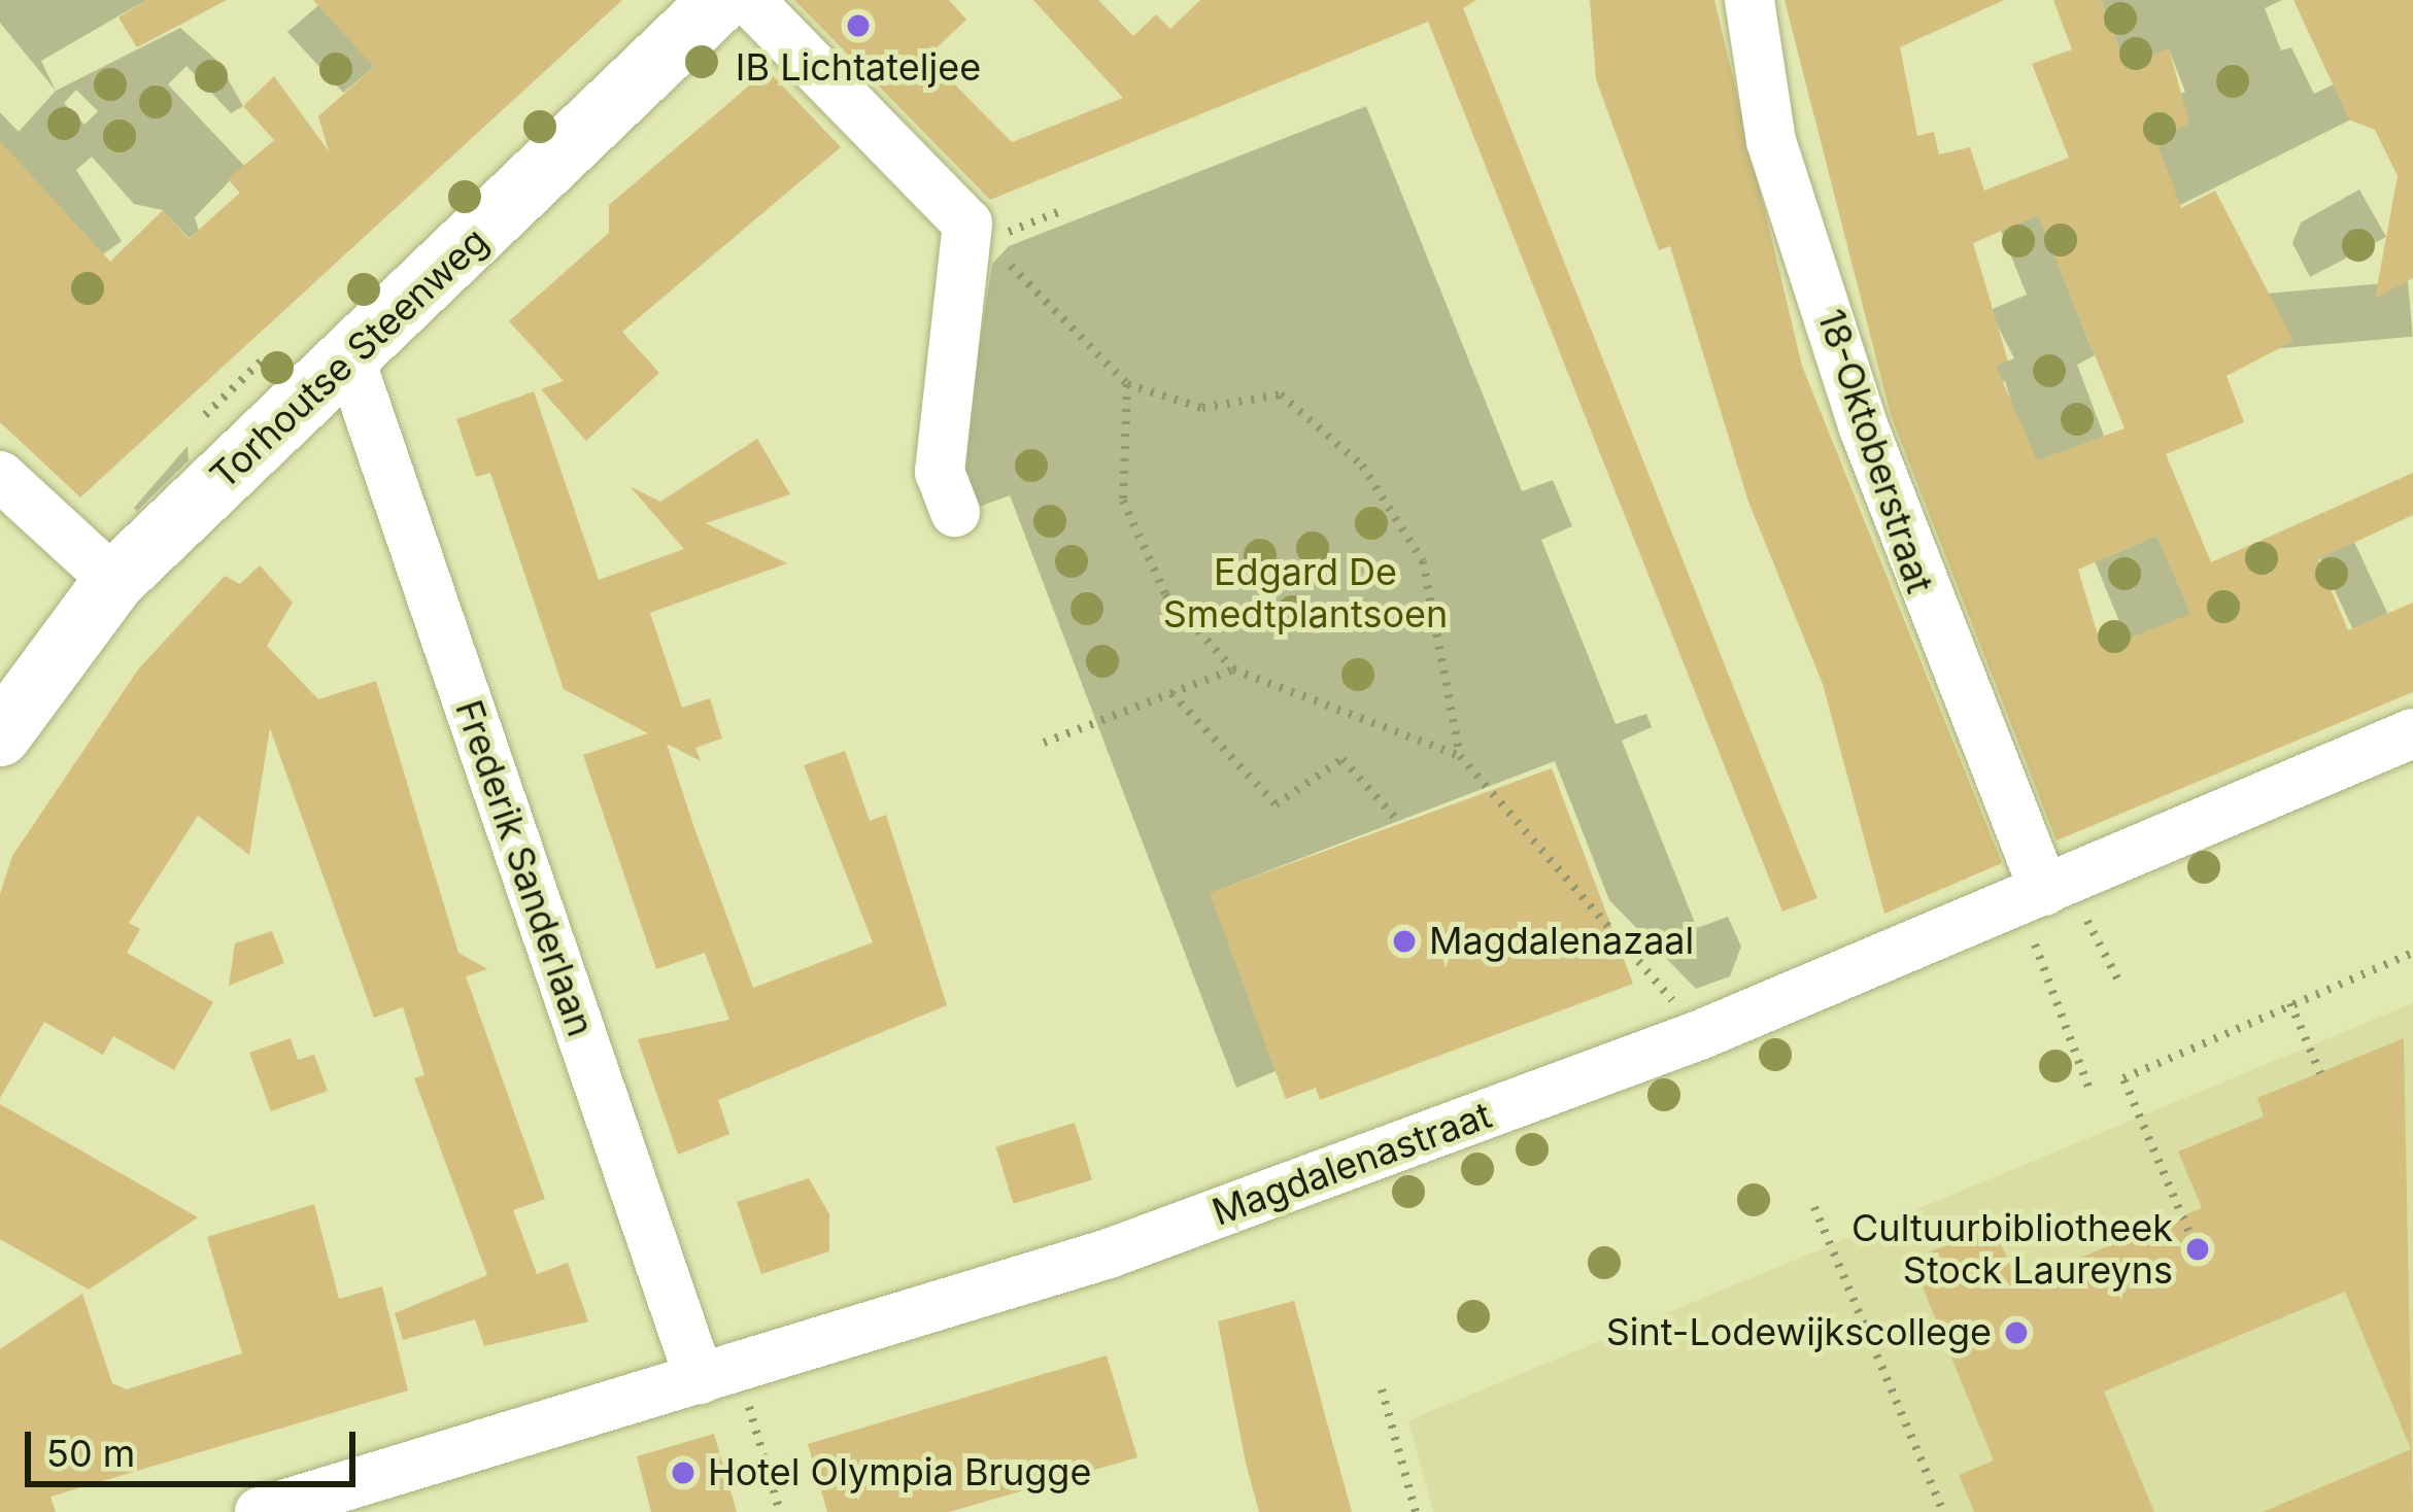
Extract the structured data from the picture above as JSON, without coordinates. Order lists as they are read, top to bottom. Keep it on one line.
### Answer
{"streets":{"main road":["Torhoutse Steenweg"],"street":["18-Oktoberstraat","Frederik Sanderlaan","Magdalenastraat"]},"crossings":[["Torhoutse Steenweg","Frederik Sanderlaan"],["18-Oktoberstraat","Magdalenastraat"],["Frederik Sanderlaan","Magdalenastraat"]],"parks":["Edgard De Smedtplantsoen"],"places":["IB Lichtateljee","Magdalenazaal","Cultuurbibliotheek Stock Laureyns","Sint-Lodewijkscollege","Hotel Olympia Brugge"],"scale_bar":"50 m"}
